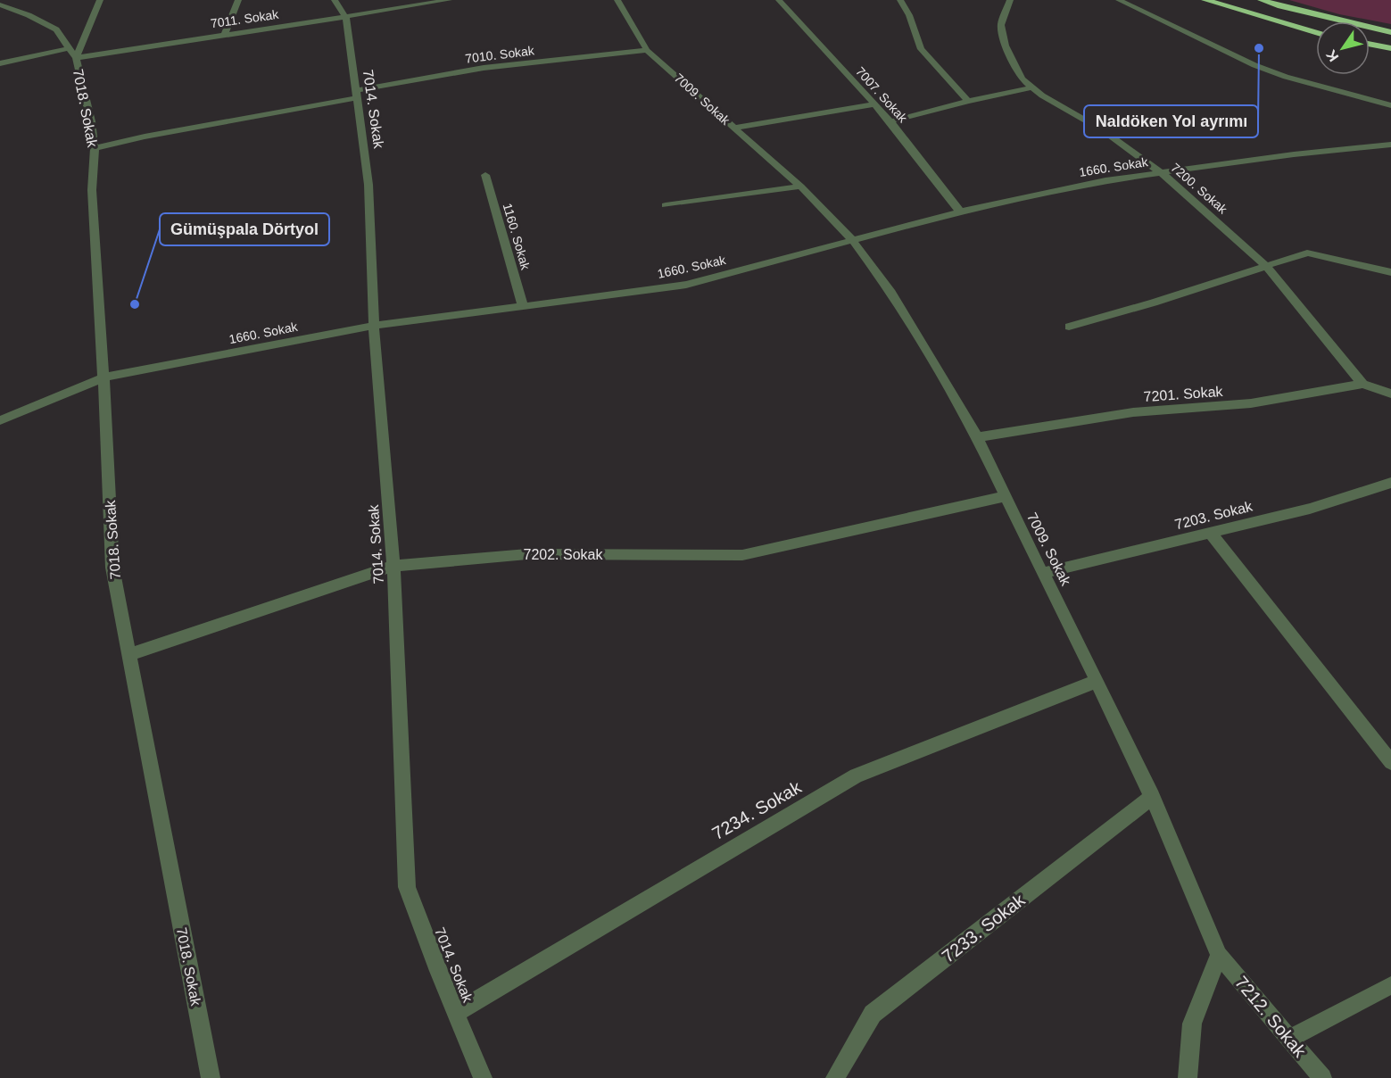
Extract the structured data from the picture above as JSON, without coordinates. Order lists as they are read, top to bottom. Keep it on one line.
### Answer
{"streets":{"street":["7011. Sokak","7010. Sokak","7007. Sokak","7009. Sokak","7018. Sokak","7014. Sokak","1660. Sokak","7200. Sokak","1160. Sokak","7201. Sokak","7203. Sokak","7202. Sokak","7234. Sokak","7233. Sokak","7212. Sokak"]},"crossings":[["7011. Sokak","7018. Sokak"],["7011. Sokak","7014. Sokak"],["7010. Sokak","7009. Sokak"],["7010. Sokak","7018. Sokak"],["7010. Sokak","7014. Sokak"],["7007. Sokak","1660. Sokak"],["7009. Sokak","1660. Sokak"],["7009. Sokak","7201. Sokak"],["7009. Sokak","7203. Sokak"],["7009. Sokak","7202. Sokak"],["7009. Sokak","7234. Sokak"],["7009. Sokak","7233. Sokak"],["7009. Sokak","7212. Sokak"],["7018. Sokak","1660. Sokak"],["7018. Sokak","7202. Sokak"],["7014. Sokak","1660. Sokak"],["7014. Sokak","7202. Sokak"],["7014. Sokak","7234. Sokak"],["1660. Sokak","7200. Sokak"],["1660. Sokak","1160. Sokak"],["7200. Sokak","7201. Sokak"]],"places":["Naldöken Yol ayrımı","Gümüşpala Dörtyol"],"north":"bottom left"}
